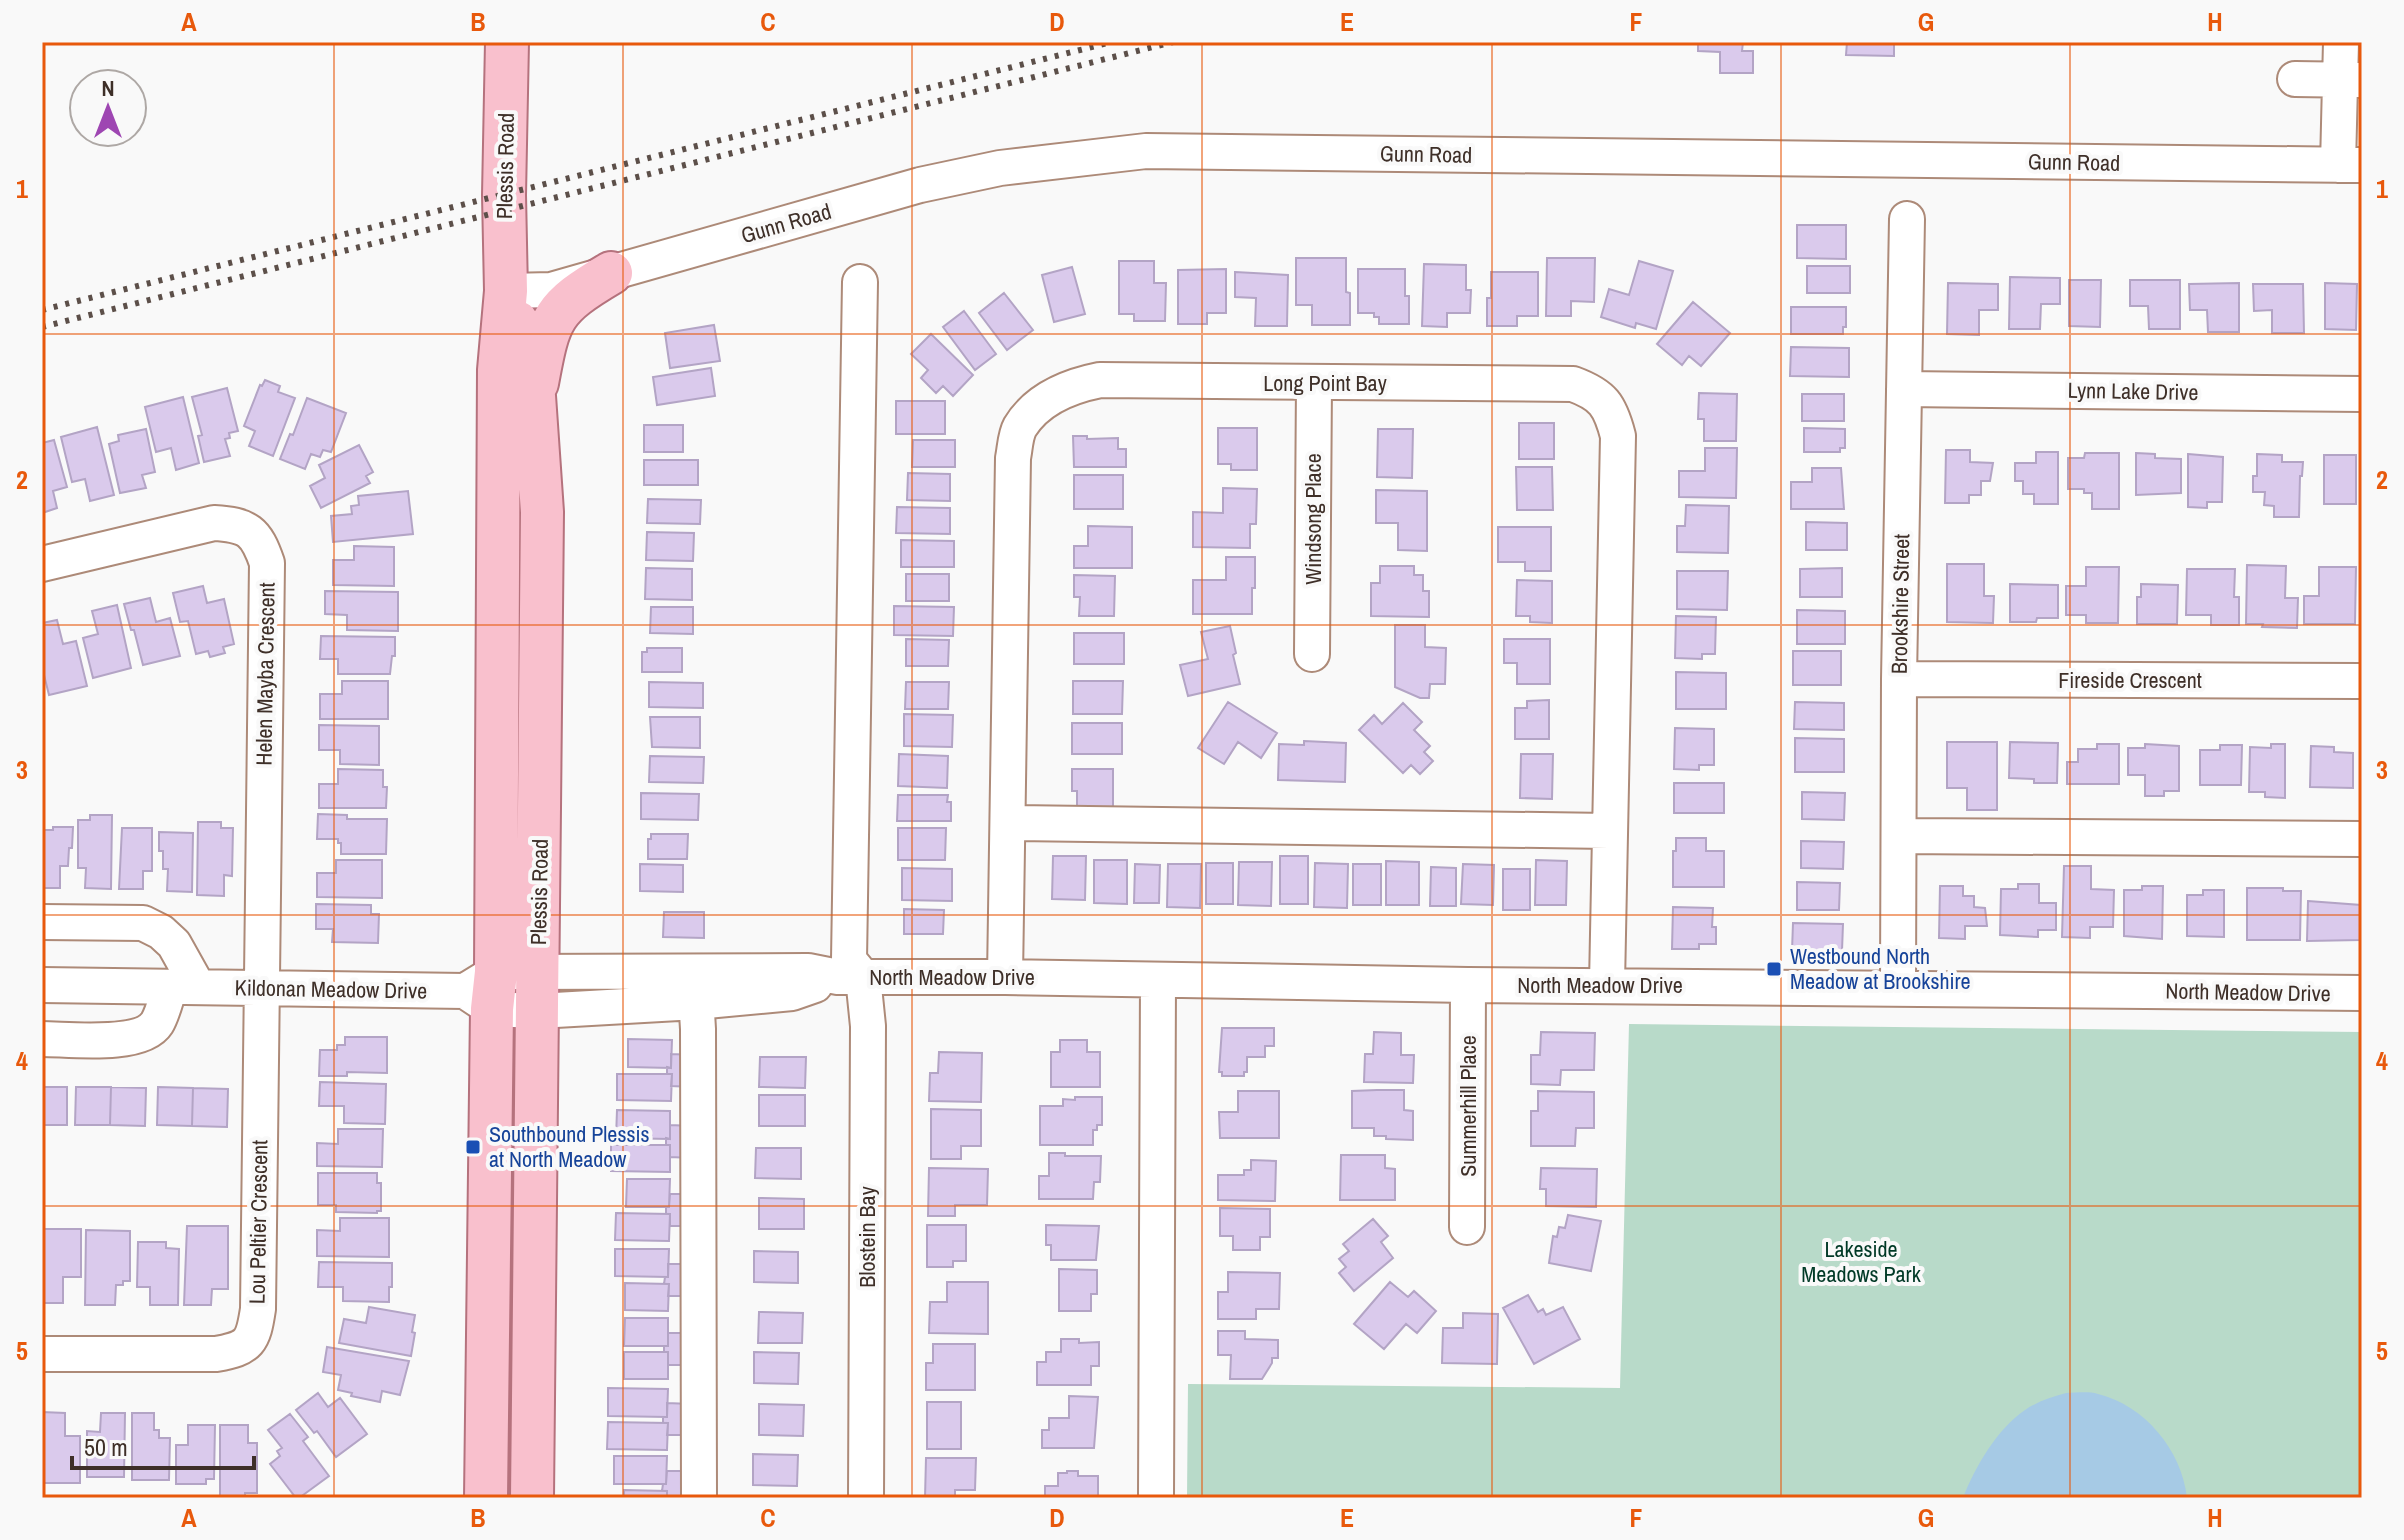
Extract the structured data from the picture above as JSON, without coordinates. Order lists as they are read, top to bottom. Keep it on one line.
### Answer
{"streets":{"main road":["Plessis Road"],"street":["Gunn Road","Long Point Bay","Lynn Lake Drive","Windsong Place","Brookshire Street","Helen Mayba Crescent","Fireside Crescent","North Meadow Drive","Kildonan Meadow Drive","Summerhill Place","Lou Peltier Crescent","Blostein Bay"]},"crossings":[["Gunn Road","Plessis Road"],["Plessis Road","North Meadow Drive"],["Plessis Road","Kildonan Meadow Drive"],["Long Point Bay","Windsong Place"],["Long Point Bay","North Meadow Drive"],["Lynn Lake Drive","Brookshire Street"],["Brookshire Street","Fireside Crescent"],["Brookshire Street","North Meadow Drive"],["Helen Mayba Crescent","Kildonan Meadow Drive"],["Helen Mayba Crescent","Lou Peltier Crescent"],["North Meadow Drive","Kildonan Meadow Drive"],["North Meadow Drive","Summerhill Place"],["North Meadow Drive","Blostein Bay"],["Kildonan Meadow Drive","Lou Peltier Crescent"]],"parks":["Lakeside Meadows Park"],"places":{"transit":["Westbound North Meadow at Brookshire","Southbound Plessis at North Meadow"]},"scale_bar":"50 m","north":"top","grid":{"columns":["A","B","C","D","E","F","G","H"],"rows":["1","2","3","4","5"]}}
